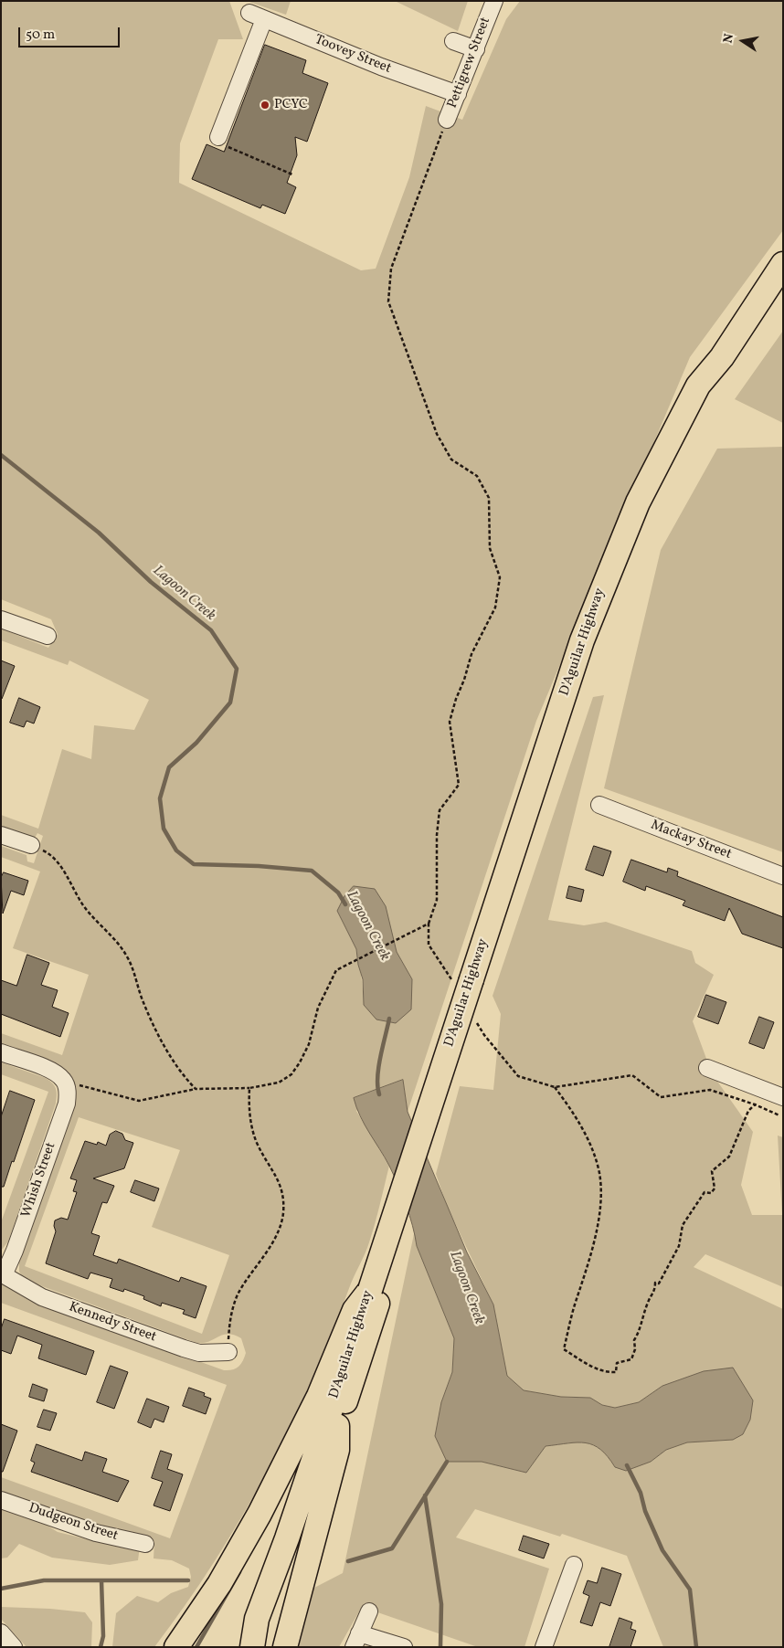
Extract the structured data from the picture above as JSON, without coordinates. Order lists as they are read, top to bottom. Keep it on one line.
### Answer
{"streets":{"highway":["D'Aguilar Highway"],"street":["Toovey Street","Pettigrew Street","Mackay Street","Whish Street","Kennedy Street","Dudgeon Street"]},"crossings":[["Toovey Street","Pettigrew Street"],["Whish Street","Kennedy Street"]],"water":["Lagoon Creek"],"places":["PCYC"],"scale_bar":"50 m","north":"left"}
